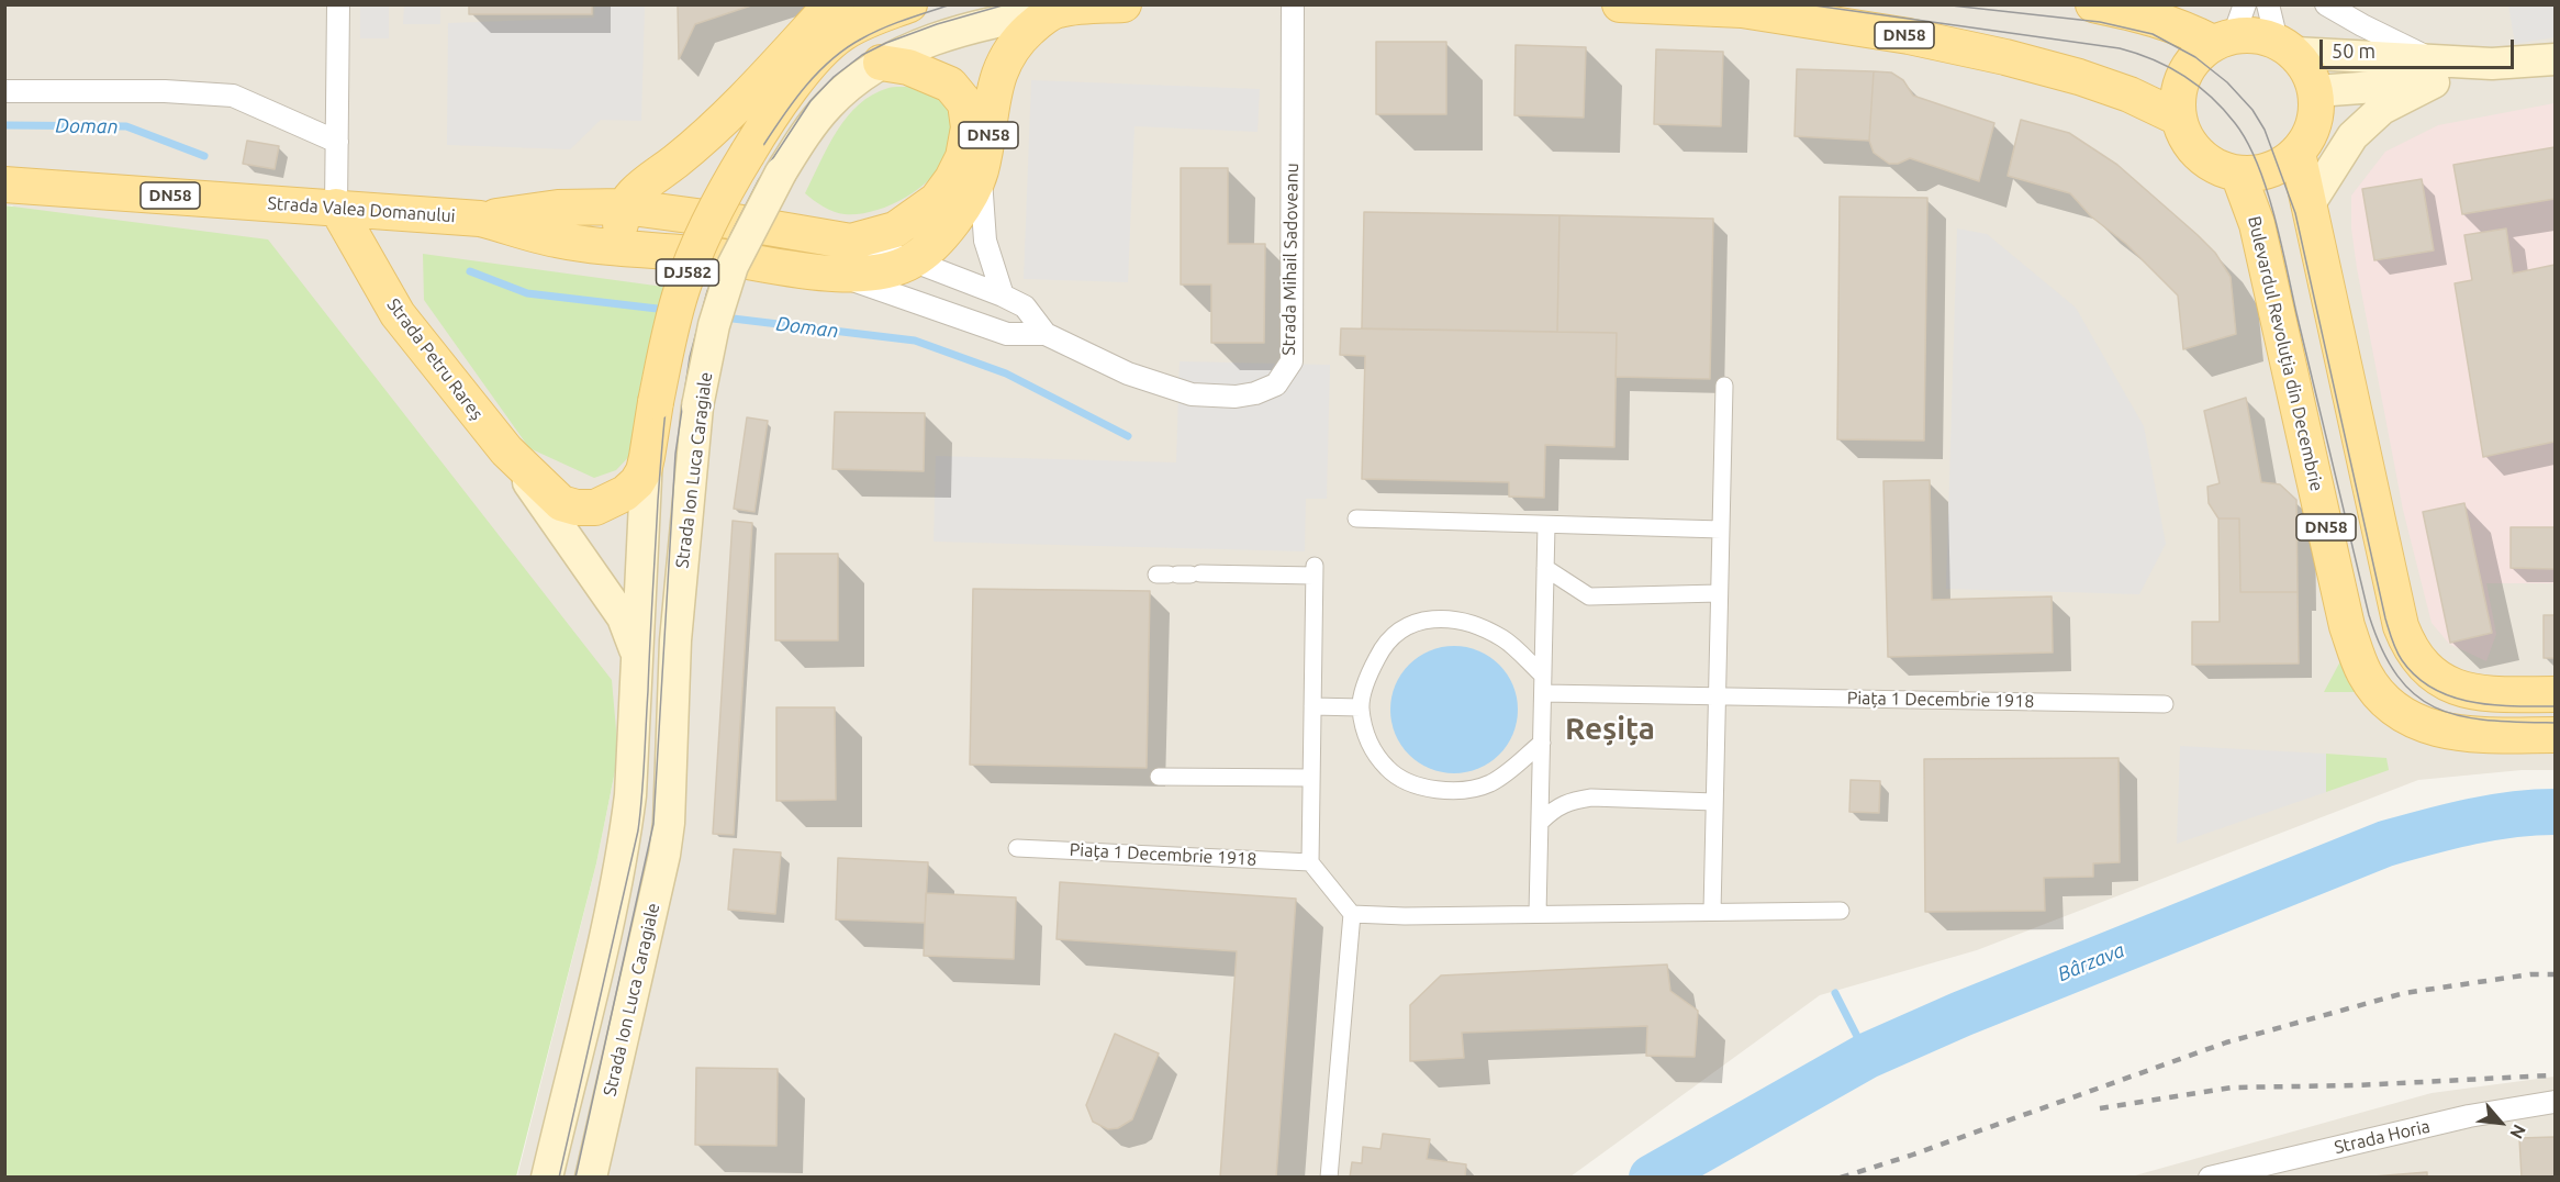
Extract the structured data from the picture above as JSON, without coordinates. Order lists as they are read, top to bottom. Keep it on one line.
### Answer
{"streets":{"main road":["DN58","Strada Valea Domanului","Strada Mihail Sadoveanu","DJ582","Bulevardul Revoluția din Decembrie","Strada Petru Rareș","Strada Ion Luca Caragiale"],"street":["Piața 1 Decembrie 1918","Strada Horia"]},"crossings":[["DN58","Strada Valea Domanului"],["DN58","Strada Mihail Sadoveanu"],["DN58","Bulevardul Revoluția din Decembrie"],["Strada Valea Domanului","Strada Mihail Sadoveanu"],["Strada Valea Domanului","Strada Petru Rareș"],["Strada Mihail Sadoveanu","Strada Ion Luca Caragiale"],["DJ582","Strada Petru Rareș"]],"districts":["Reșița"],"water":["Doman","Bârzava"],"scale_bar":"50 m","north":"bottom right"}
